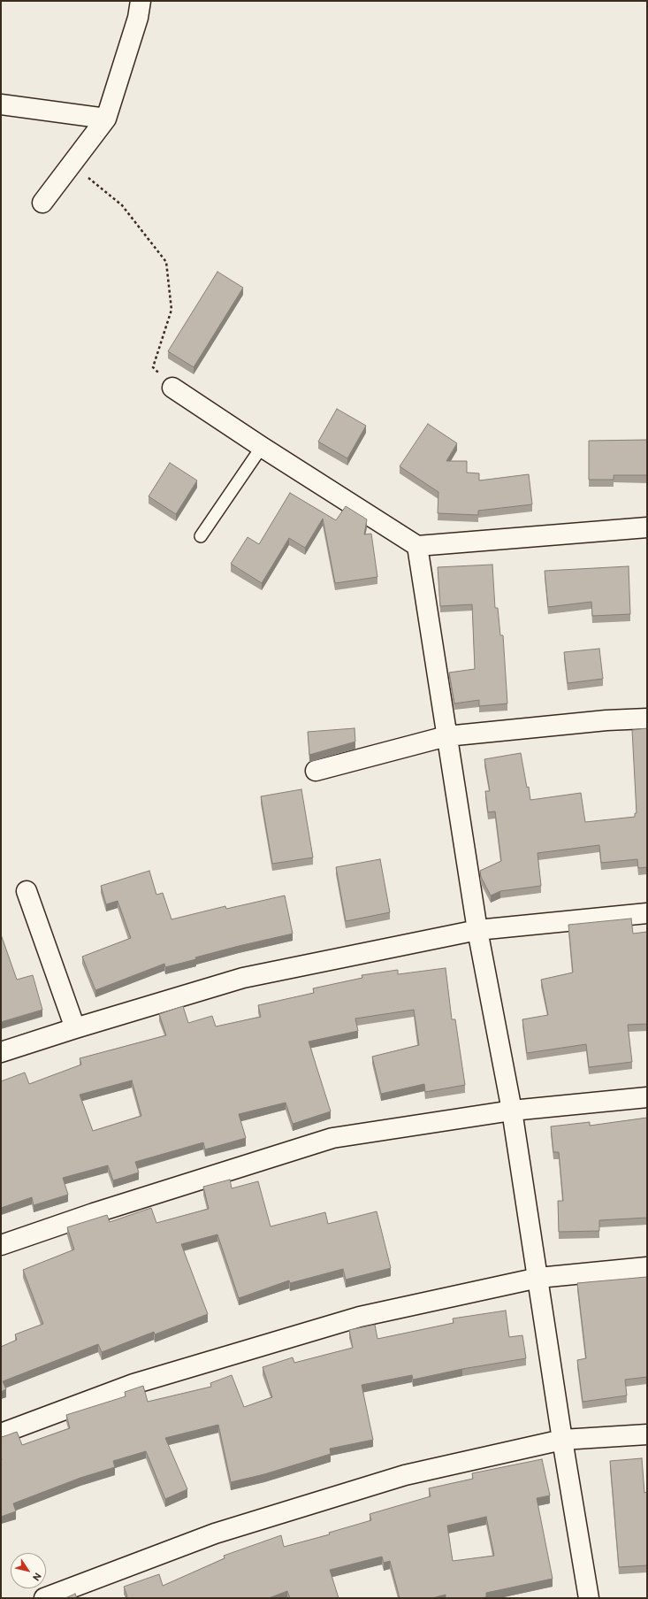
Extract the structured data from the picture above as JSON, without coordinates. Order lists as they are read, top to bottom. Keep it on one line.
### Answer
{"north":"bottom right"}
